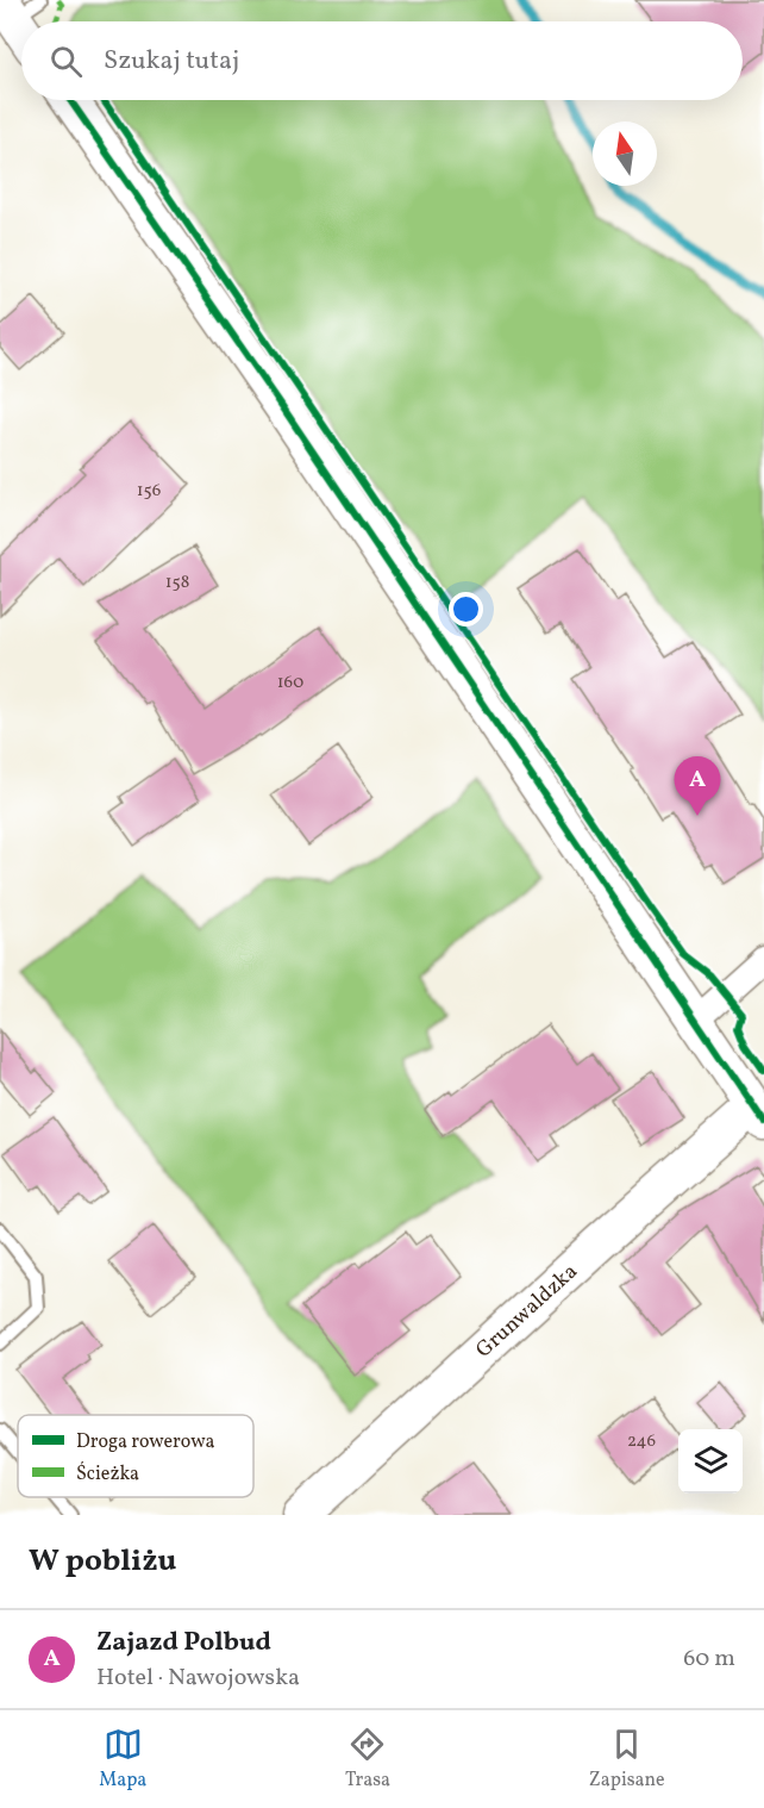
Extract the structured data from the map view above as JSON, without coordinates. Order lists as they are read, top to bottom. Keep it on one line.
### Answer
{"streets":{"street":["Grunwaldzka"]},"house_numbers":["156","158","160","246"],"legend":["Droga rowerowa","Ścieżka"],"north":"top","page":{"search":"Szukaj tutaj","pins":"A","heading":"W pobliżu","list":[{"mark":"A","name":"Zajazd Polbud","note":"Hotel · Nawojowska","value":"60 m"}],"nav":["Mapa","Trasa","Zapisane"]}}
